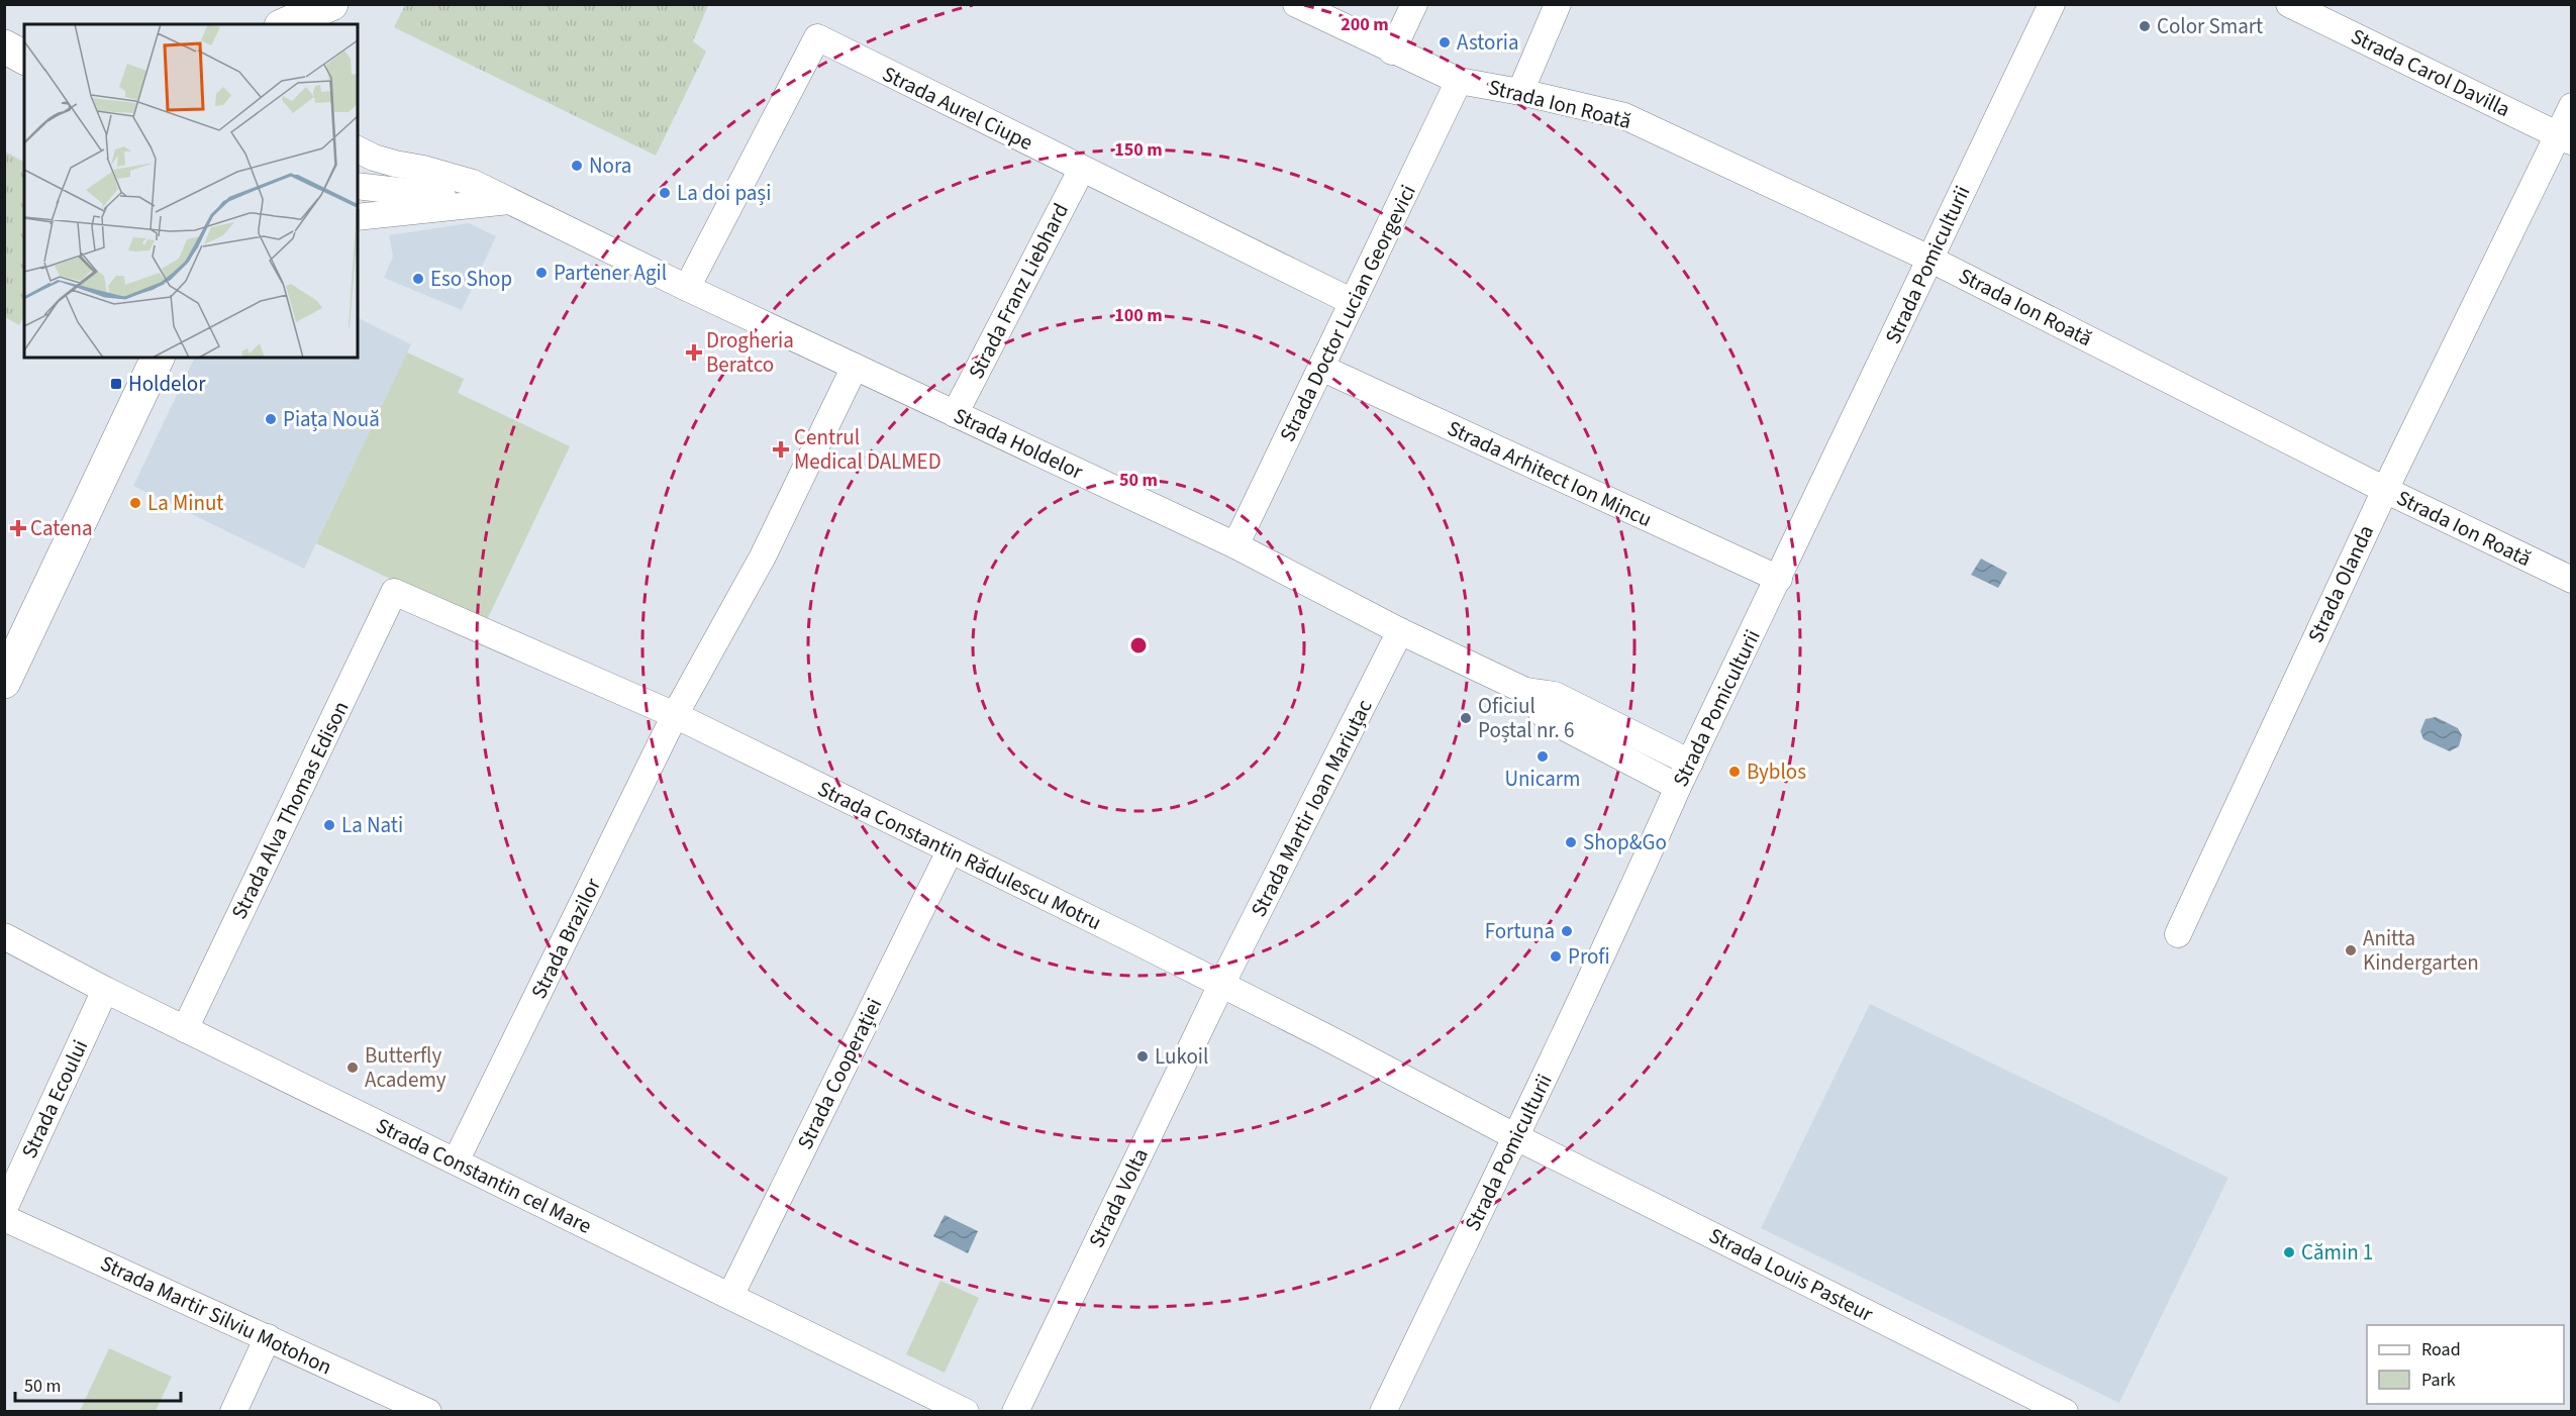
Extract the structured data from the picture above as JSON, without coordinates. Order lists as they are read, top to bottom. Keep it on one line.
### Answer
{"streets":{"street":["Strada Carol Davilla","Strada Ion Roată","Strada Aurel Ciupe","Strada Pomiculturii","Strada Franz Liebhard","Strada Doctor Lucian Georgevici","Strada Holdelor","Strada Arhitect Ion Mincu","Strada Olanda","Strada Martir Ioan Mariuțac","Strada Alva Thomas Edison","Strada Constantin Rădulescu Motru","Strada Brazilor","Strada Cooperației","Strada Ecoului","Strada Constantin cel Mare","Strada Volta","Strada Louis Pasteur","Strada Martir Silviu Motohon"]},"crossings":[["Strada Carol Davilla","Strada Olanda"],["Strada Ion Roată","Strada Pomiculturii"],["Strada Ion Roată","Strada Doctor Lucian Georgevici"],["Strada Ion Roată","Strada Olanda"],["Strada Aurel Ciupe","Strada Franz Liebhard"],["Strada Aurel Ciupe","Strada Doctor Lucian Georgevici"],["Strada Aurel Ciupe","Strada Holdelor"],["Strada Pomiculturii","Strada Holdelor"],["Strada Pomiculturii","Strada Arhitect Ion Mincu"],["Strada Pomiculturii","Strada Constantin Rădulescu Motru"],["Strada Pomiculturii","Strada Louis Pasteur"],["Strada Franz Liebhard","Strada Holdelor"],["Strada Doctor Lucian Georgevici","Strada Holdelor"],["Strada Doctor Lucian Georgevici","Strada Arhitect Ion Mincu"],["Strada Holdelor","Strada Martir Ioan Mariuțac"],["Strada Holdelor","Strada Brazilor"],["Strada Martir Ioan Mariuțac","Strada Constantin Rădulescu Motru"],["Strada Martir Ioan Mariuțac","Strada Volta"],["Strada Alva Thomas Edison","Strada Constantin Rădulescu Motru"],["Strada Alva Thomas Edison","Strada Constantin cel Mare"],["Strada Constantin Rădulescu Motru","Strada Brazilor"],["Strada Constantin Rădulescu Motru","Strada Cooperației"],["Strada Constantin Rădulescu Motru","Strada Volta"],["Strada Constantin Rădulescu Motru","Strada Louis Pasteur"],["Strada Brazilor","Strada Constantin cel Mare"],["Strada Cooperației","Strada Constantin cel Mare"],["Strada Ecoului","Strada Constantin cel Mare"]],"places":{"other":["Color Smart","Astoria","Nora","La doi pași","Partener Agil","Eso Shop","Piața Nouă","La Minut","Oficiul Poștal nr. 6","Unicarm","Byblos","La Nati","Shop&Go","Fortuna","Anitta Kindergarten","Profi","Lukoil","Butterfly Academy","Cămin 1"],"health":["Drogheria Beratco","Centrul Medical DALMED","Catena"],"transit":["Holdelor"]},"legend":["Road","Park"],"scale_bar":"50 m","rings":["200 m","150 m","100 m","50 m"]}
